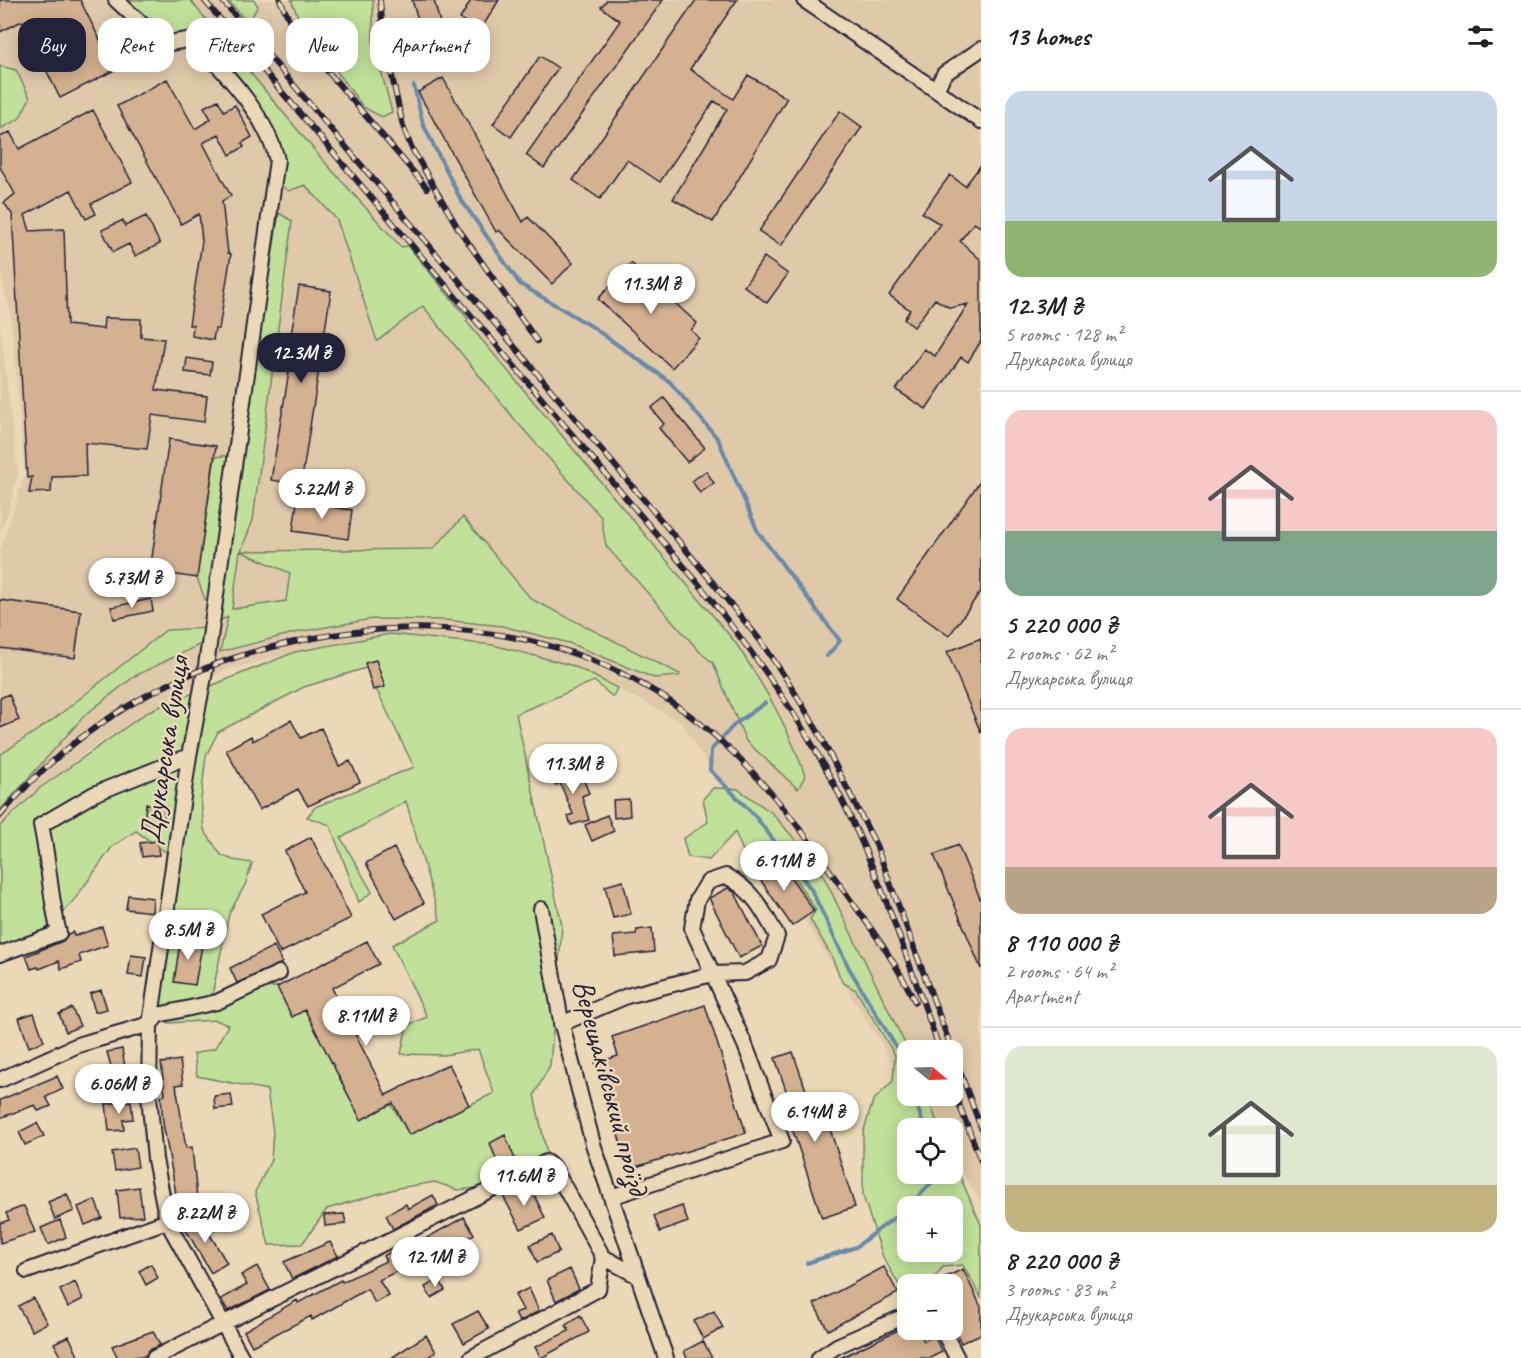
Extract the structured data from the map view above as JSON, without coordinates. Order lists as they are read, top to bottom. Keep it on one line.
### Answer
{"streets":{"street":["Друкарська вулиця","Верещаківський проїзд"]},"crossings":[["Друкарська вулиця","Верещаківський проїзд"]],"north":"right","page":{"heading":"13 homes","chip":["Buy","Rent","Filters","New","Apartment"],"list":[{"name":"12.3M ₴","note":"5 rooms · 128 m² · Друкарська вулиця"},{"name":"5 220 000 ₴","note":"2 rooms · 62 m² · Друкарська вулиця"},{"name":"8 110 000 ₴","note":"2 rooms · 64 m² · Apartment"},{"name":"8 220 000 ₴","note":"3 rooms · 83 m² · Друкарська вулиця"}],"price":["11.3M ₴","12.3M ₴","5.22M ₴","5.73M ₴","11.3M ₴","6.11M ₴","8.5M ₴","8.11M ₴","6.06M ₴","6.14M ₴","11.6M ₴","8.22M ₴","12.1M ₴"],"map_buttons":["+","−"]}}
